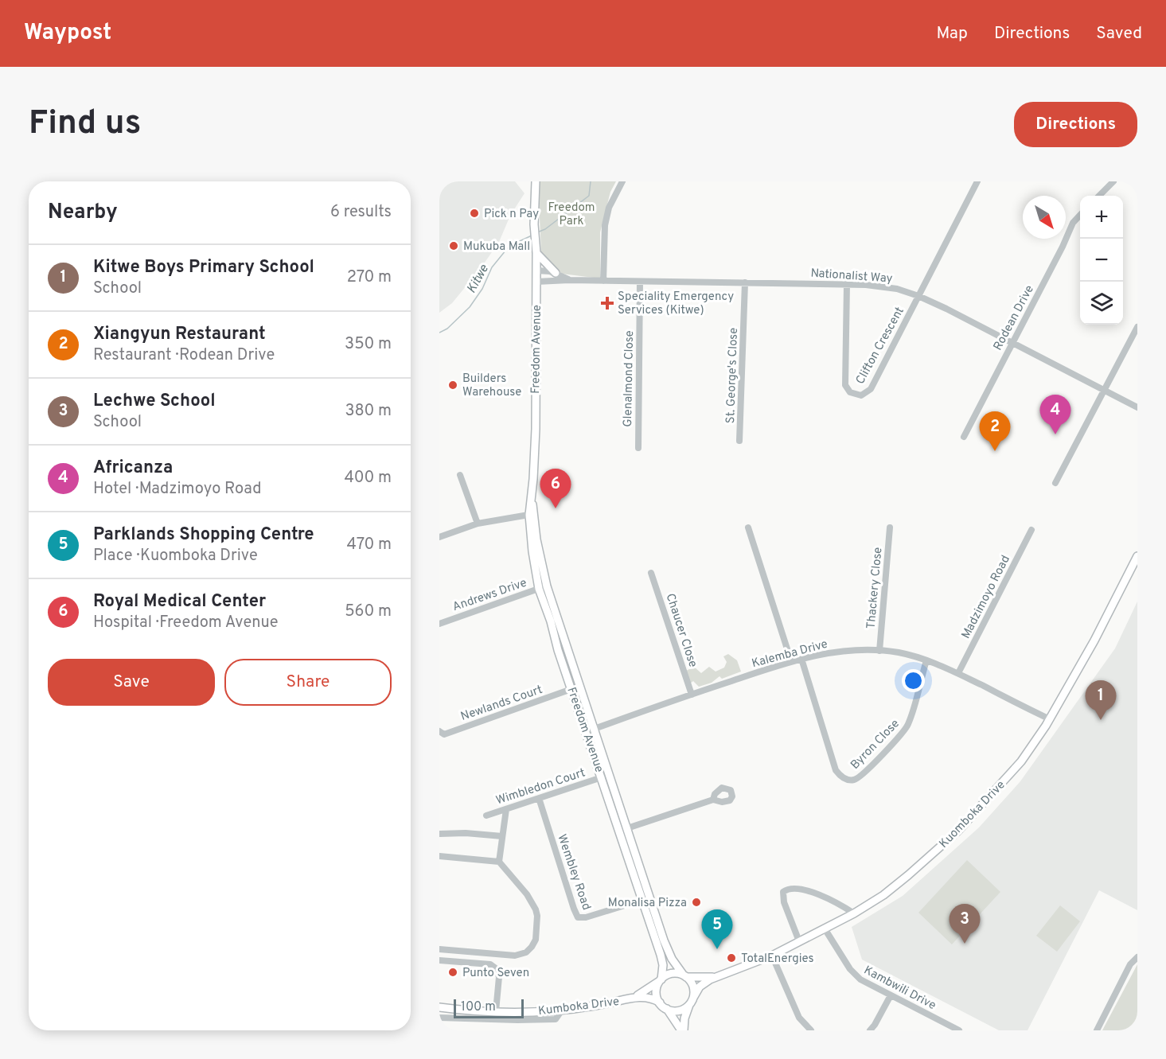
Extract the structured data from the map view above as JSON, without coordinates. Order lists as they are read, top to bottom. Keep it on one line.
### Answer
{"streets":{"main road":["Freedom Avenue","Kuomboka Drive","Kumboka Drive"],"street":["Nationalist Way","Rodean Drive","Clifton Crescent","St. George's Close","Glenalmond Close","Thackery Close","Andrews Drive","Madzimoyo Road","Chaucer Close","Kalemba Drive","Newlands Court","Byron Close","Wimbledon Court","Wembley Road","Kambwili Drive"]},"crossings":[["Nationalist Way","Rodean Drive"],["Nationalist Way","Clifton Crescent"],["Nationalist Way","Freedom Avenue"],["Nationalist Way","St. George's Close"],["Nationalist Way","Glenalmond Close"],["Freedom Avenue","Andrews Drive"],["Freedom Avenue","Kalemba Drive"],["Freedom Avenue","Newlands Court"],["Freedom Avenue","Wimbledon Court"],["Freedom Avenue","Wembley Road"],["Thackery Close","Kalemba Drive"],["Madzimoyo Road","Kalemba Drive"],["Chaucer Close","Kalemba Drive"],["Kalemba Drive","Byron Close"],["Kalemba Drive","Kuomboka Drive"],["Wimbledon Court","Wembley Road"],["Kuomboka Drive","Kambwili Drive"]],"water":["Kitwe"],"parks":["Freedom Park"],"places":{"other":["Pick n Pay","Mukuba Mall","Builders Warehouse","Monalisa Pizza","TotalEnergies","Punto Seven"],"health":["Speciality Emergency Services (Kitwe)"]},"scale_bar":"100 m","north":"bottom right","page":{"header":"Waypost","nav":["Map","Directions","Saved"],"buttons":["Directions",["Save","Share"]],"title":"Find us","heading":["Nearby","6 results"],"map_buttons":["+","−"],"list":[{"mark":"1","name":"Kitwe Boys Primary School","note":"School","value":"270 m"},{"mark":"2","name":"Xiangyun Restaurant","note":"Restaurant · Rodean Drive","value":"350 m"},{"mark":"3","name":"Lechwe School","note":"School","value":"380 m"},{"mark":"4","name":"Africanza","note":"Hotel · Madzimoyo Road","value":"400 m"},{"mark":"5","name":"Parklands Shopping Centre","note":"Place · Kuomboka Drive","value":"470 m"},{"mark":"6","name":"Royal Medical Center","note":"Hospital · Freedom Avenue","value":"560 m"}],"pins":["4","2","6","1","3","5"],"scale":"100 m"}}
